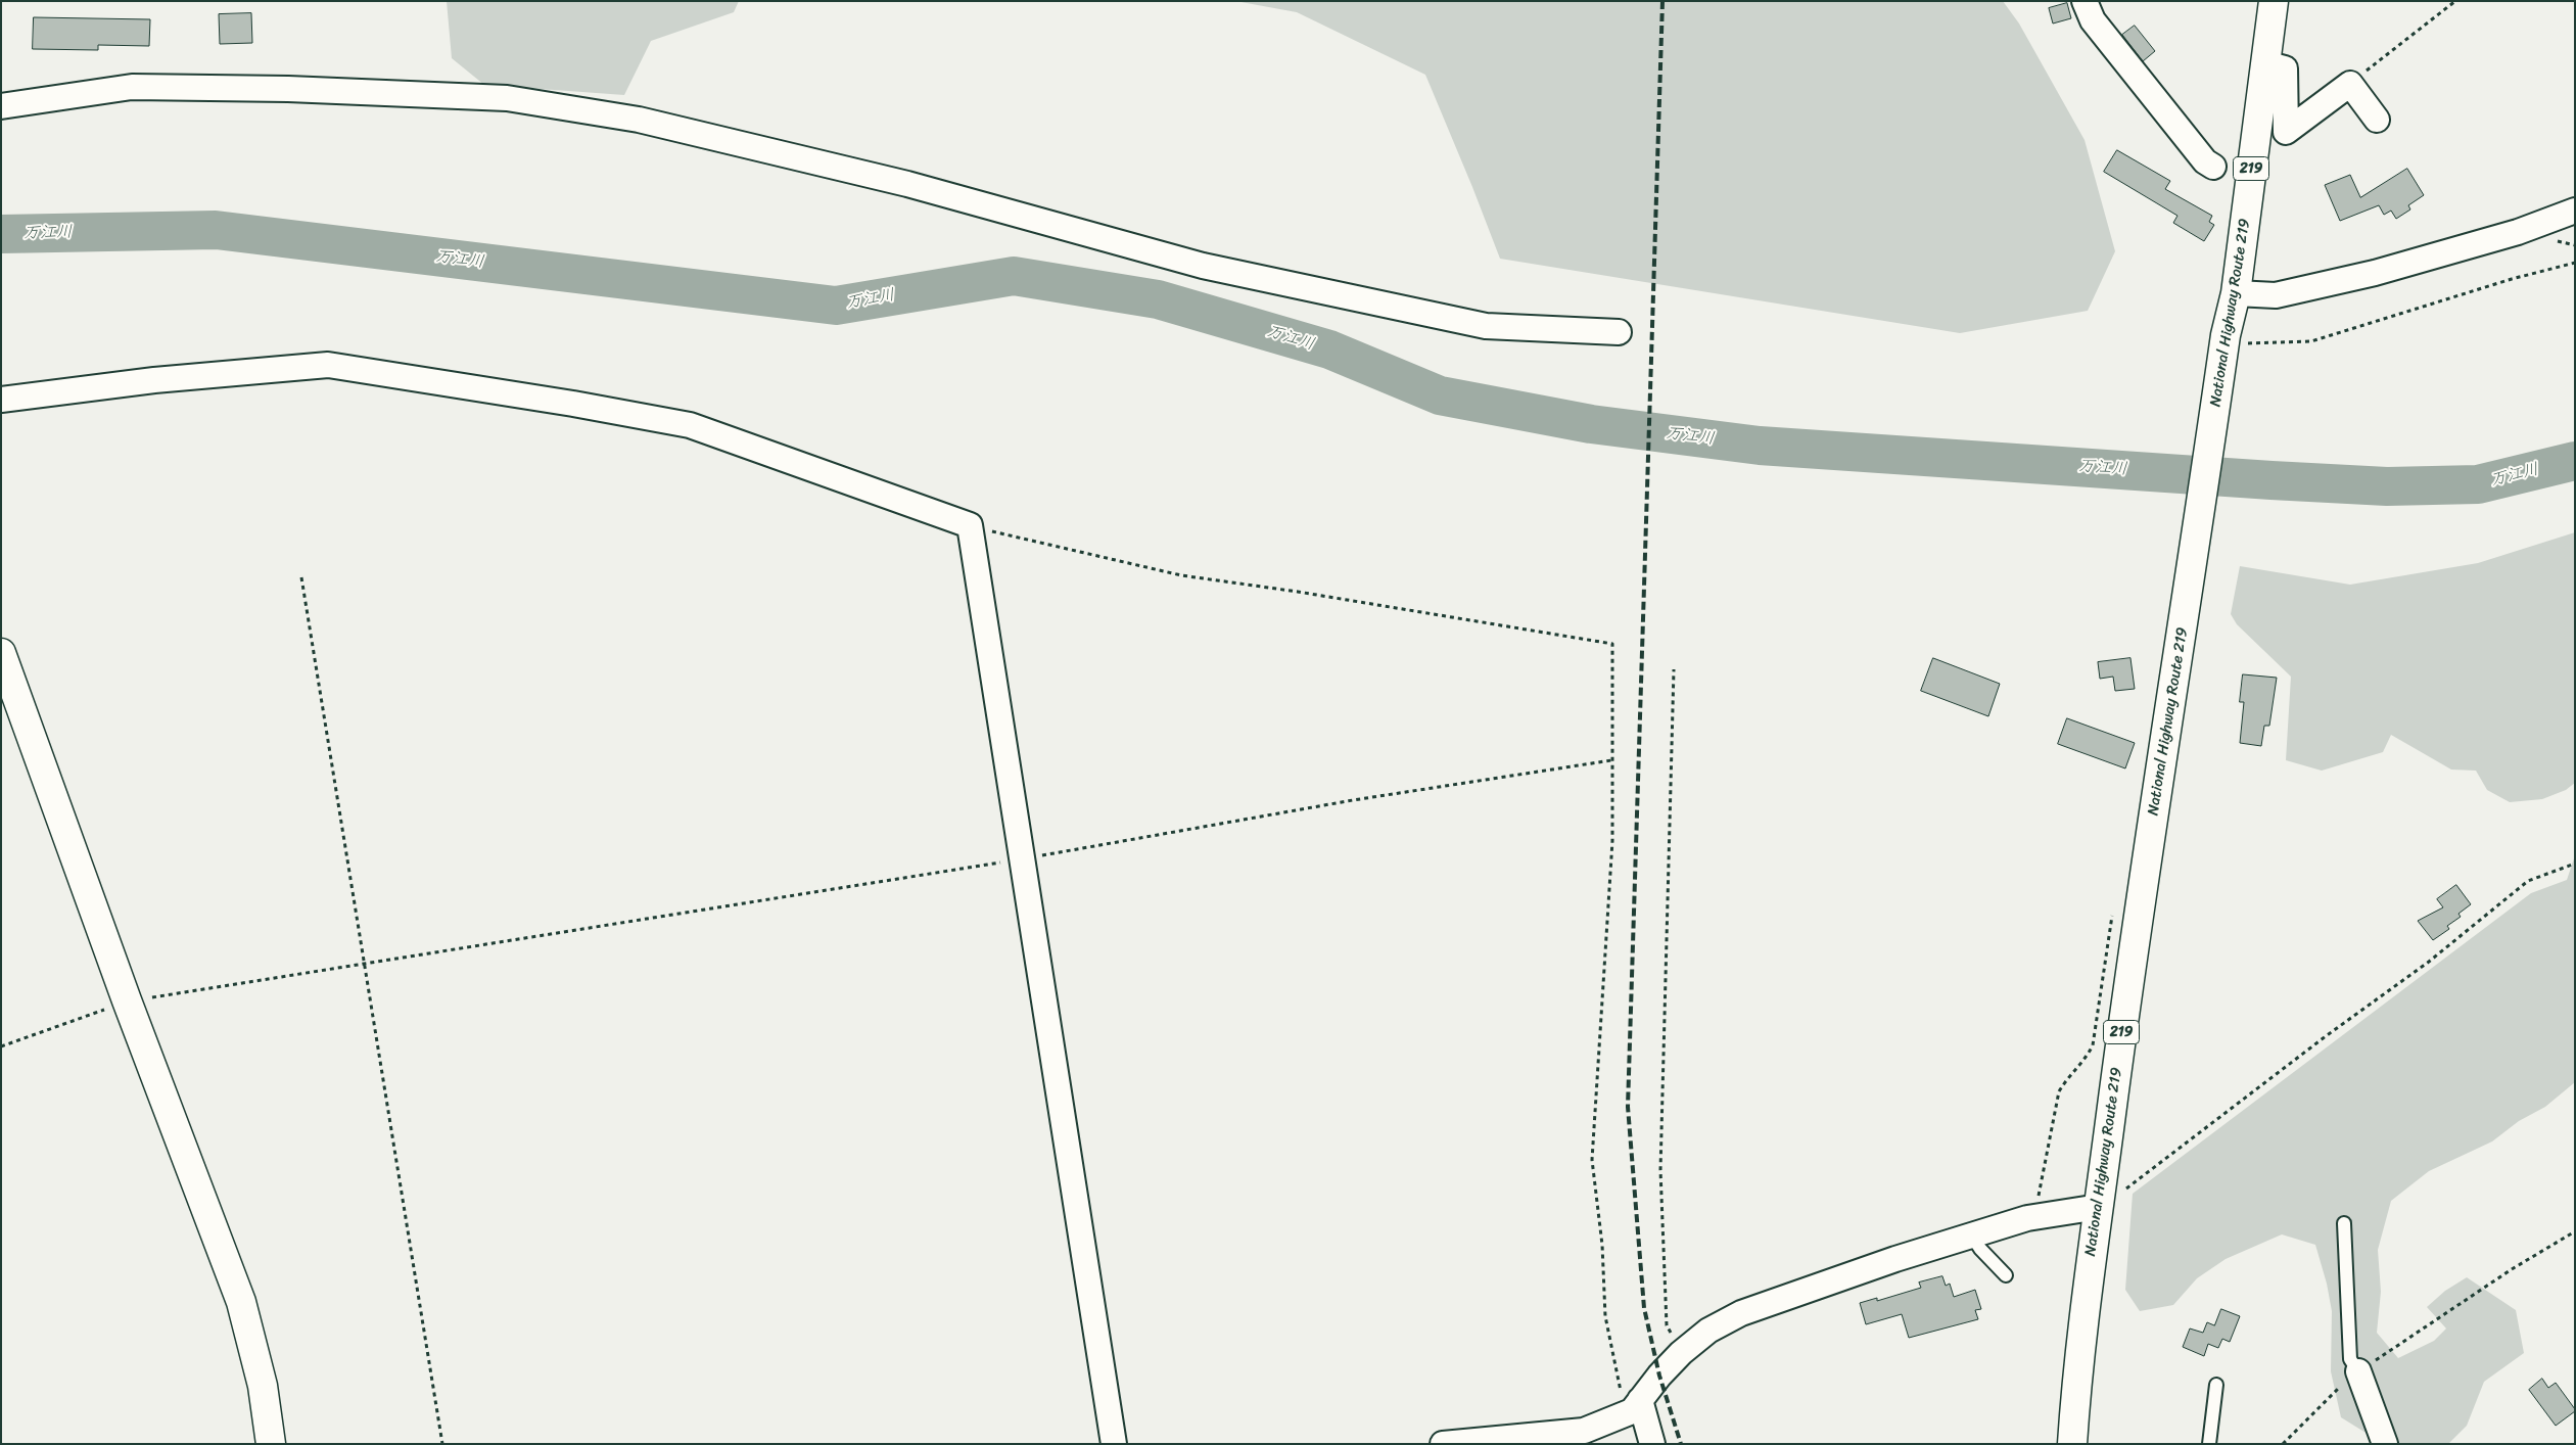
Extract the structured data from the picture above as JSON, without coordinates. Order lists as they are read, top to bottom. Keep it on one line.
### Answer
{"streets":{"main road":["219","National Highway Route 219"]},"water":["万江川"]}
